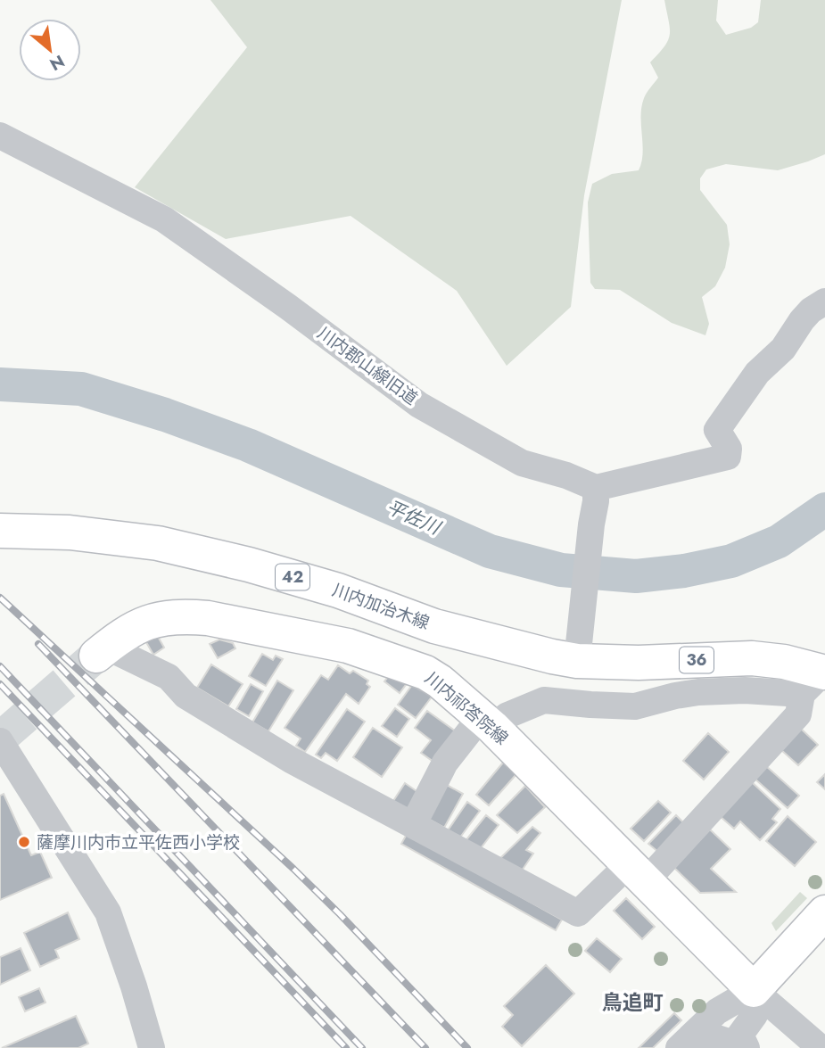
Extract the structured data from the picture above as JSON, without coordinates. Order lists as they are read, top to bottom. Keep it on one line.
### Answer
{"streets":{"main road":["42","川内加治木線","36","川内祁答院線"],"street":["川内郡山線旧道"]},"crossings":[["川内加治木線","36"]],"districts":["鳥追町"],"water":["平佐川"],"places":["薩摩川内市立平佐西小学校"],"north":"bottom right"}
